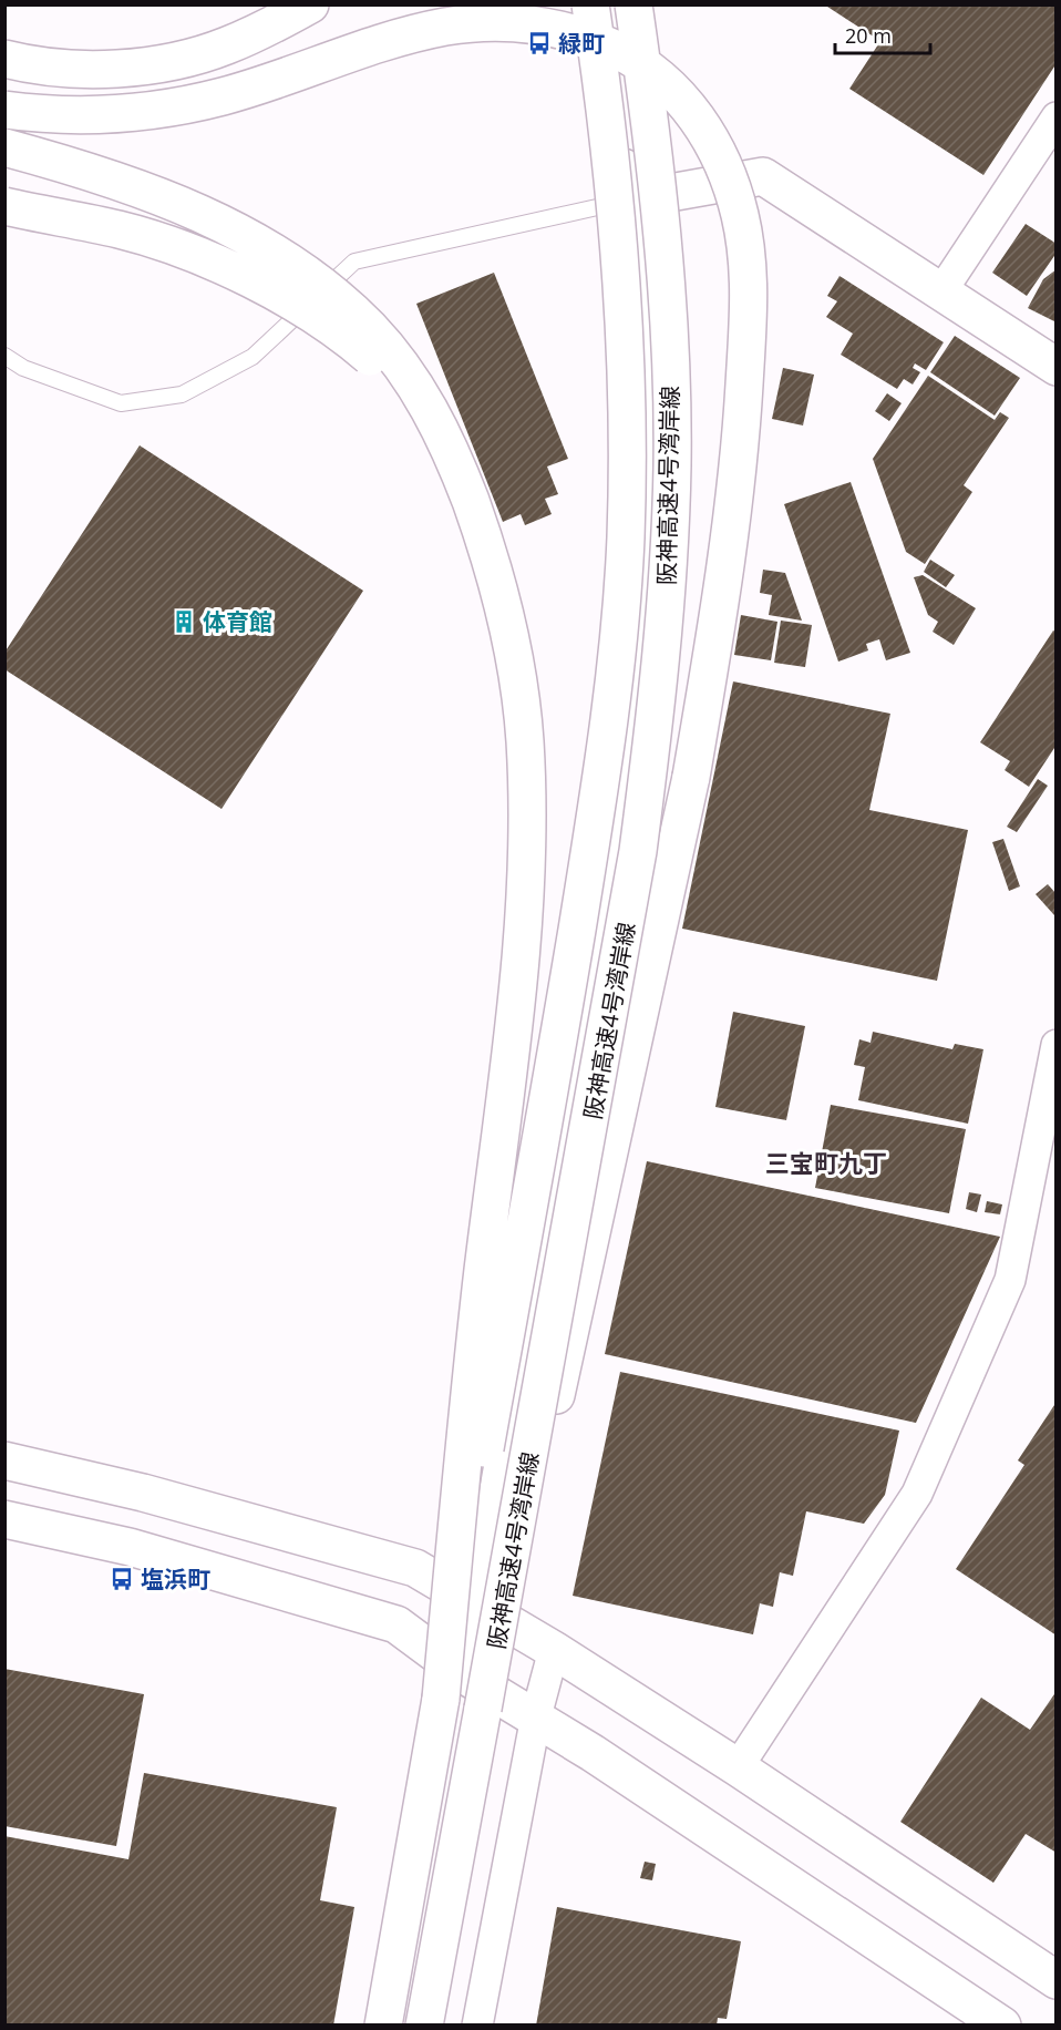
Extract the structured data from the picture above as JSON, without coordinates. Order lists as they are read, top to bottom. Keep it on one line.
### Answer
{"streets":{"main road":["阪神高速4号湾岸線"]},"districts":["三宝町九丁"],"places":{"bus stop":["緑町","塩浜町"],"building":["体育館"]},"scale_bar":"20 m"}
